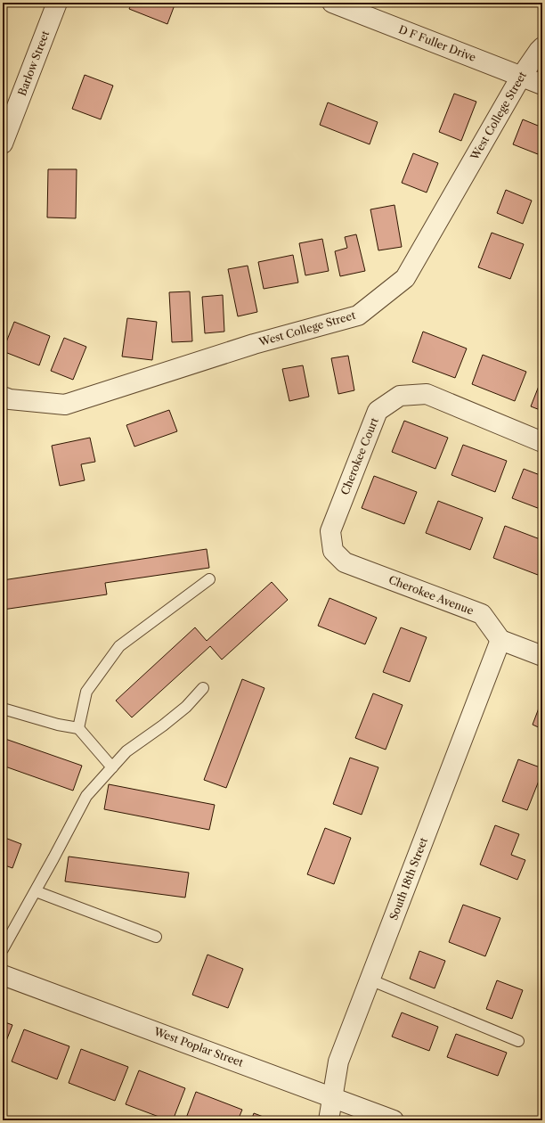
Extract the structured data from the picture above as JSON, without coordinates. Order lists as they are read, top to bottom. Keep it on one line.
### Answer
{"streets":{"street":["D F Fuller Drive","Barlow Street","West College Street","Cherokee Court","Cherokee Avenue","South 18th Street","West Poplar Street"]},"crossings":[["D F Fuller Drive","West College Street"],["Cherokee Court","Cherokee Avenue"],["Cherokee Avenue","South 18th Street"],["South 18th Street","West Poplar Street"]]}
